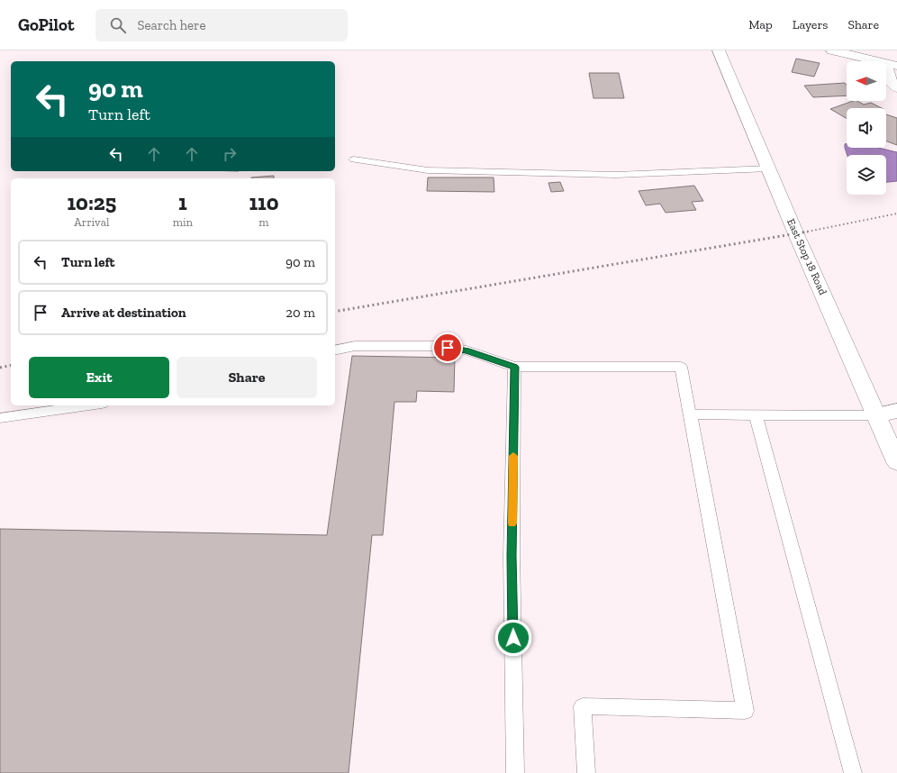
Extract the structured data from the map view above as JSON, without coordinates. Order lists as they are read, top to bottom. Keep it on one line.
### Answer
{"streets":{"street":["East Stop 18 Road"]},"north":"left","page":{"header":"GoPilot","search":"Search here","nav":["Map","Layers","Share"],"turn":["90 m","Turn left"],"eta":["10:25","Arrival","1","min","110","m"],"list":[{"name":"Turn left","value":"90 m"},{"name":"Arrive at destination","value":"20 m"}],"buttons":["Exit","Share"]}}
